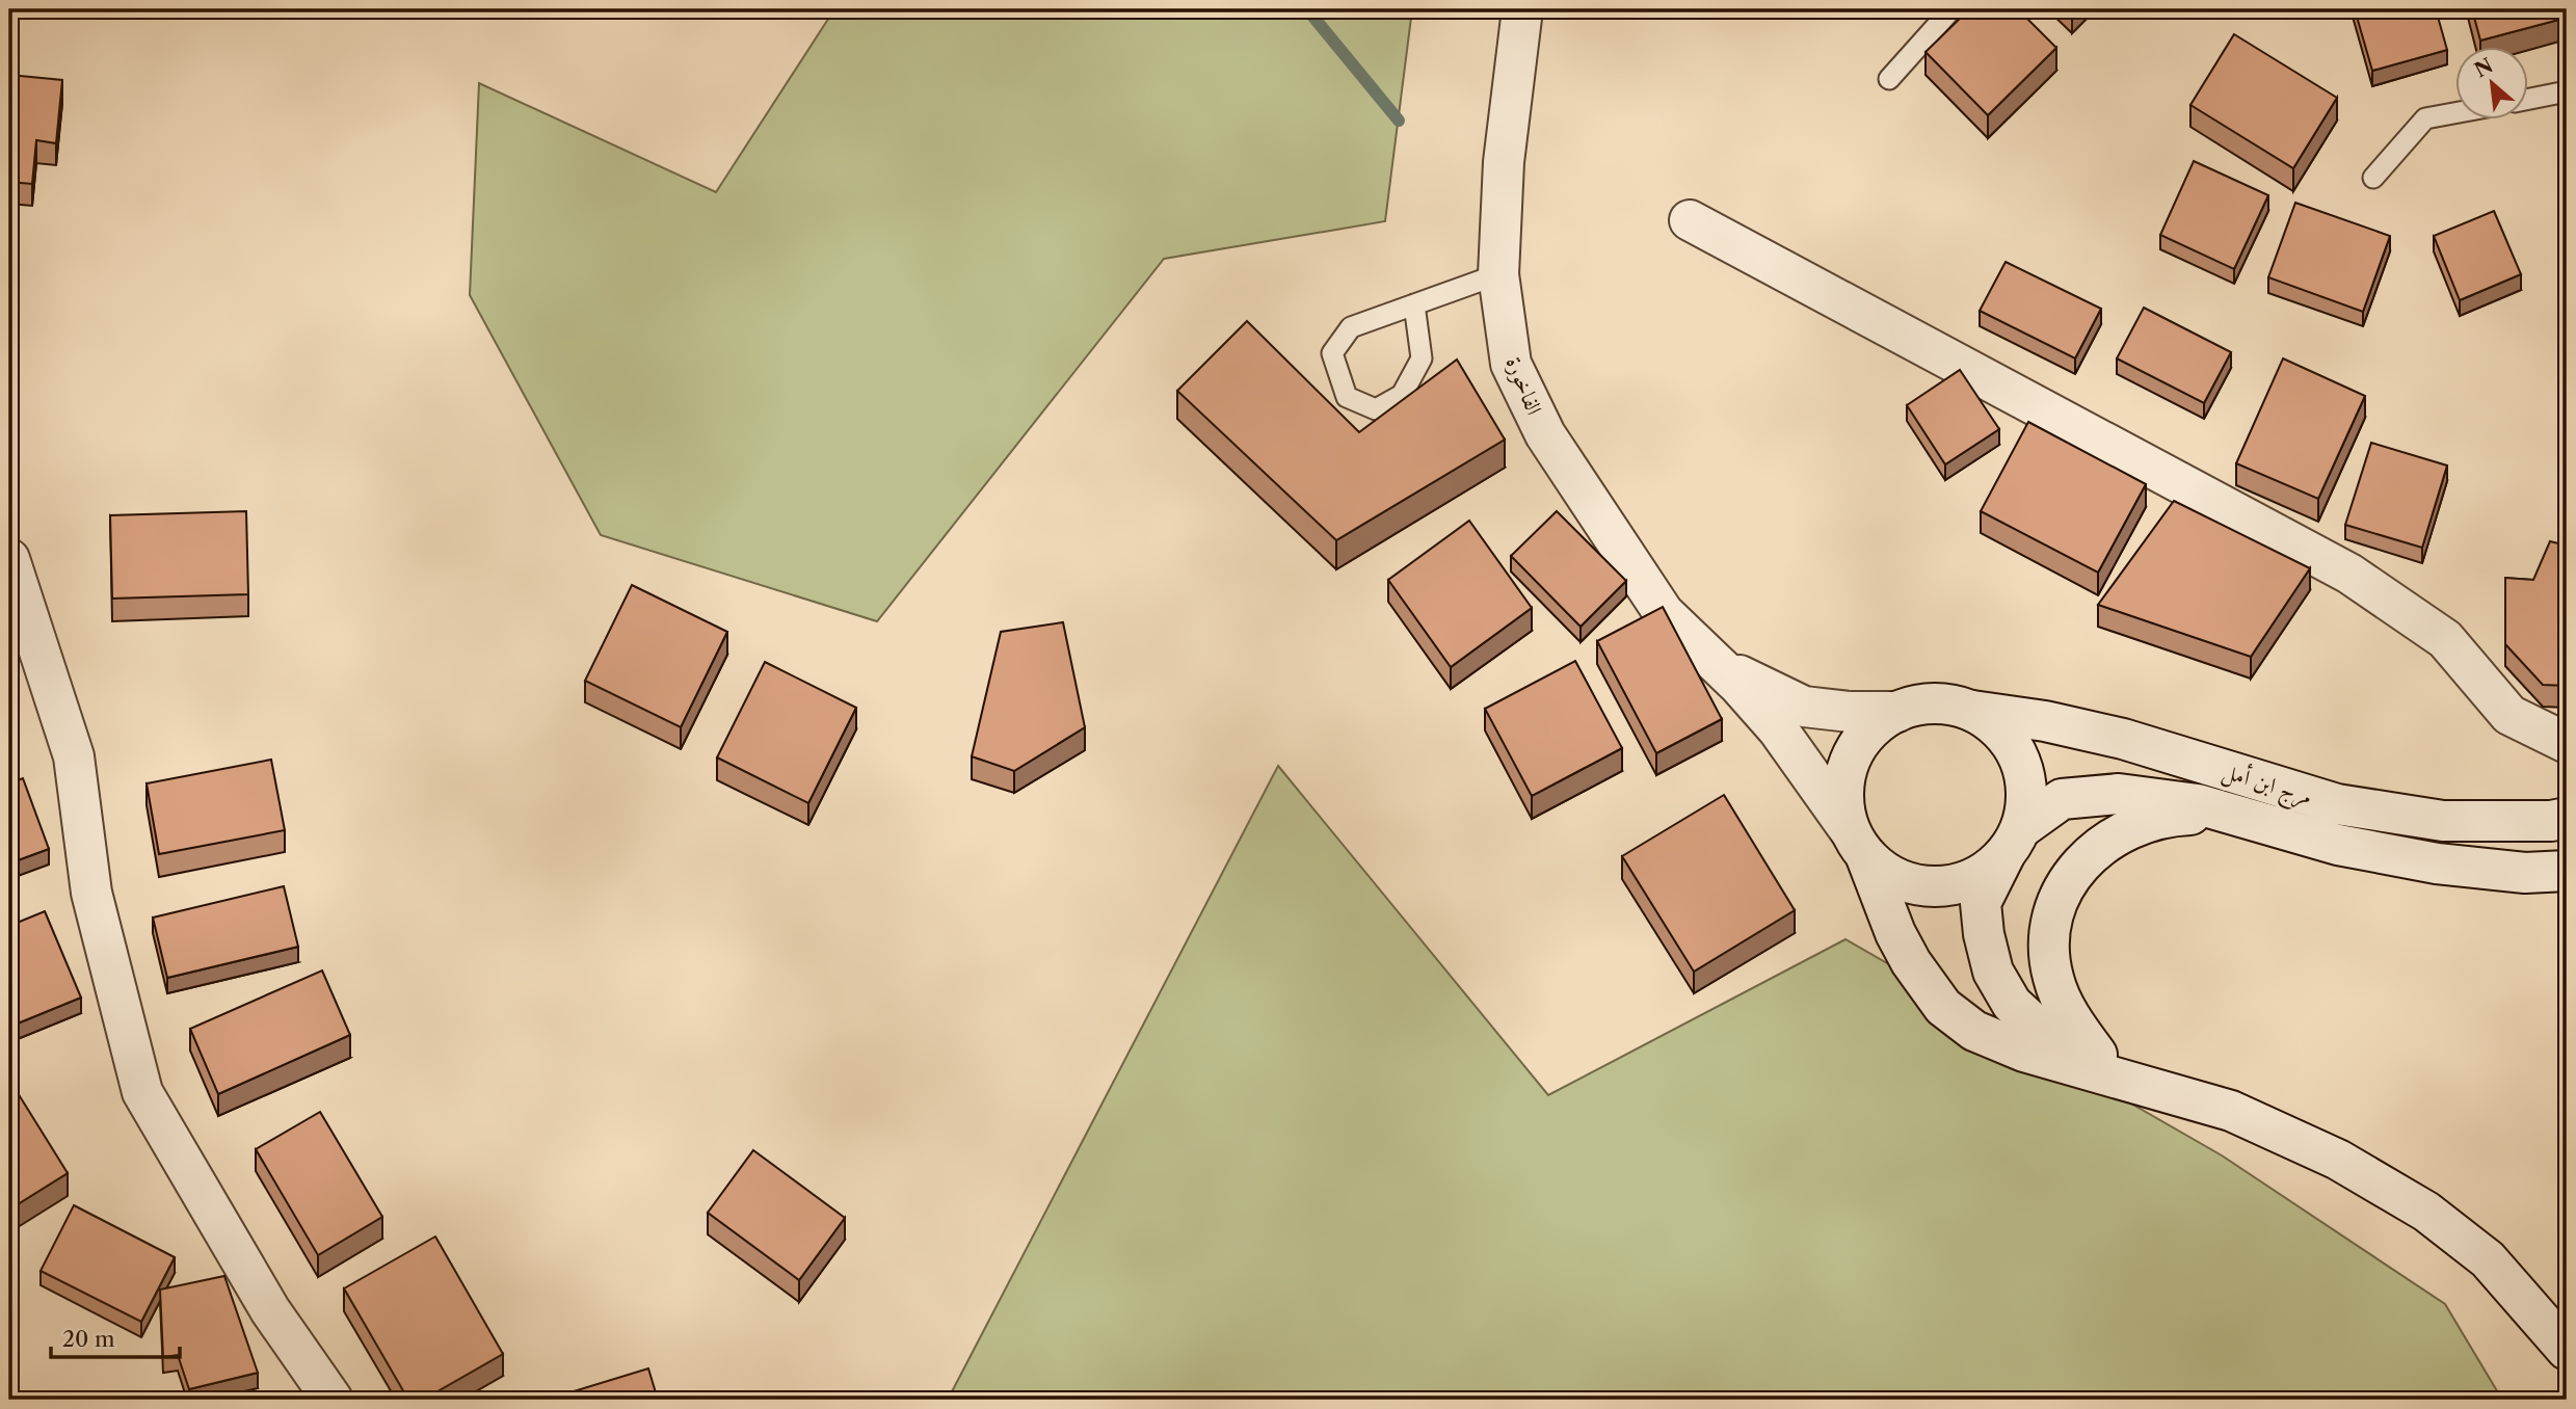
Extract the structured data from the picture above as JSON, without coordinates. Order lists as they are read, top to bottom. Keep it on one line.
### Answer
{"streets":{"street":["الفاخورة","مرج ابن أمل"]},"crossings":[["الفاخورة","مرج ابن أمل"]],"scale_bar":"20 m","north":"top left"}
